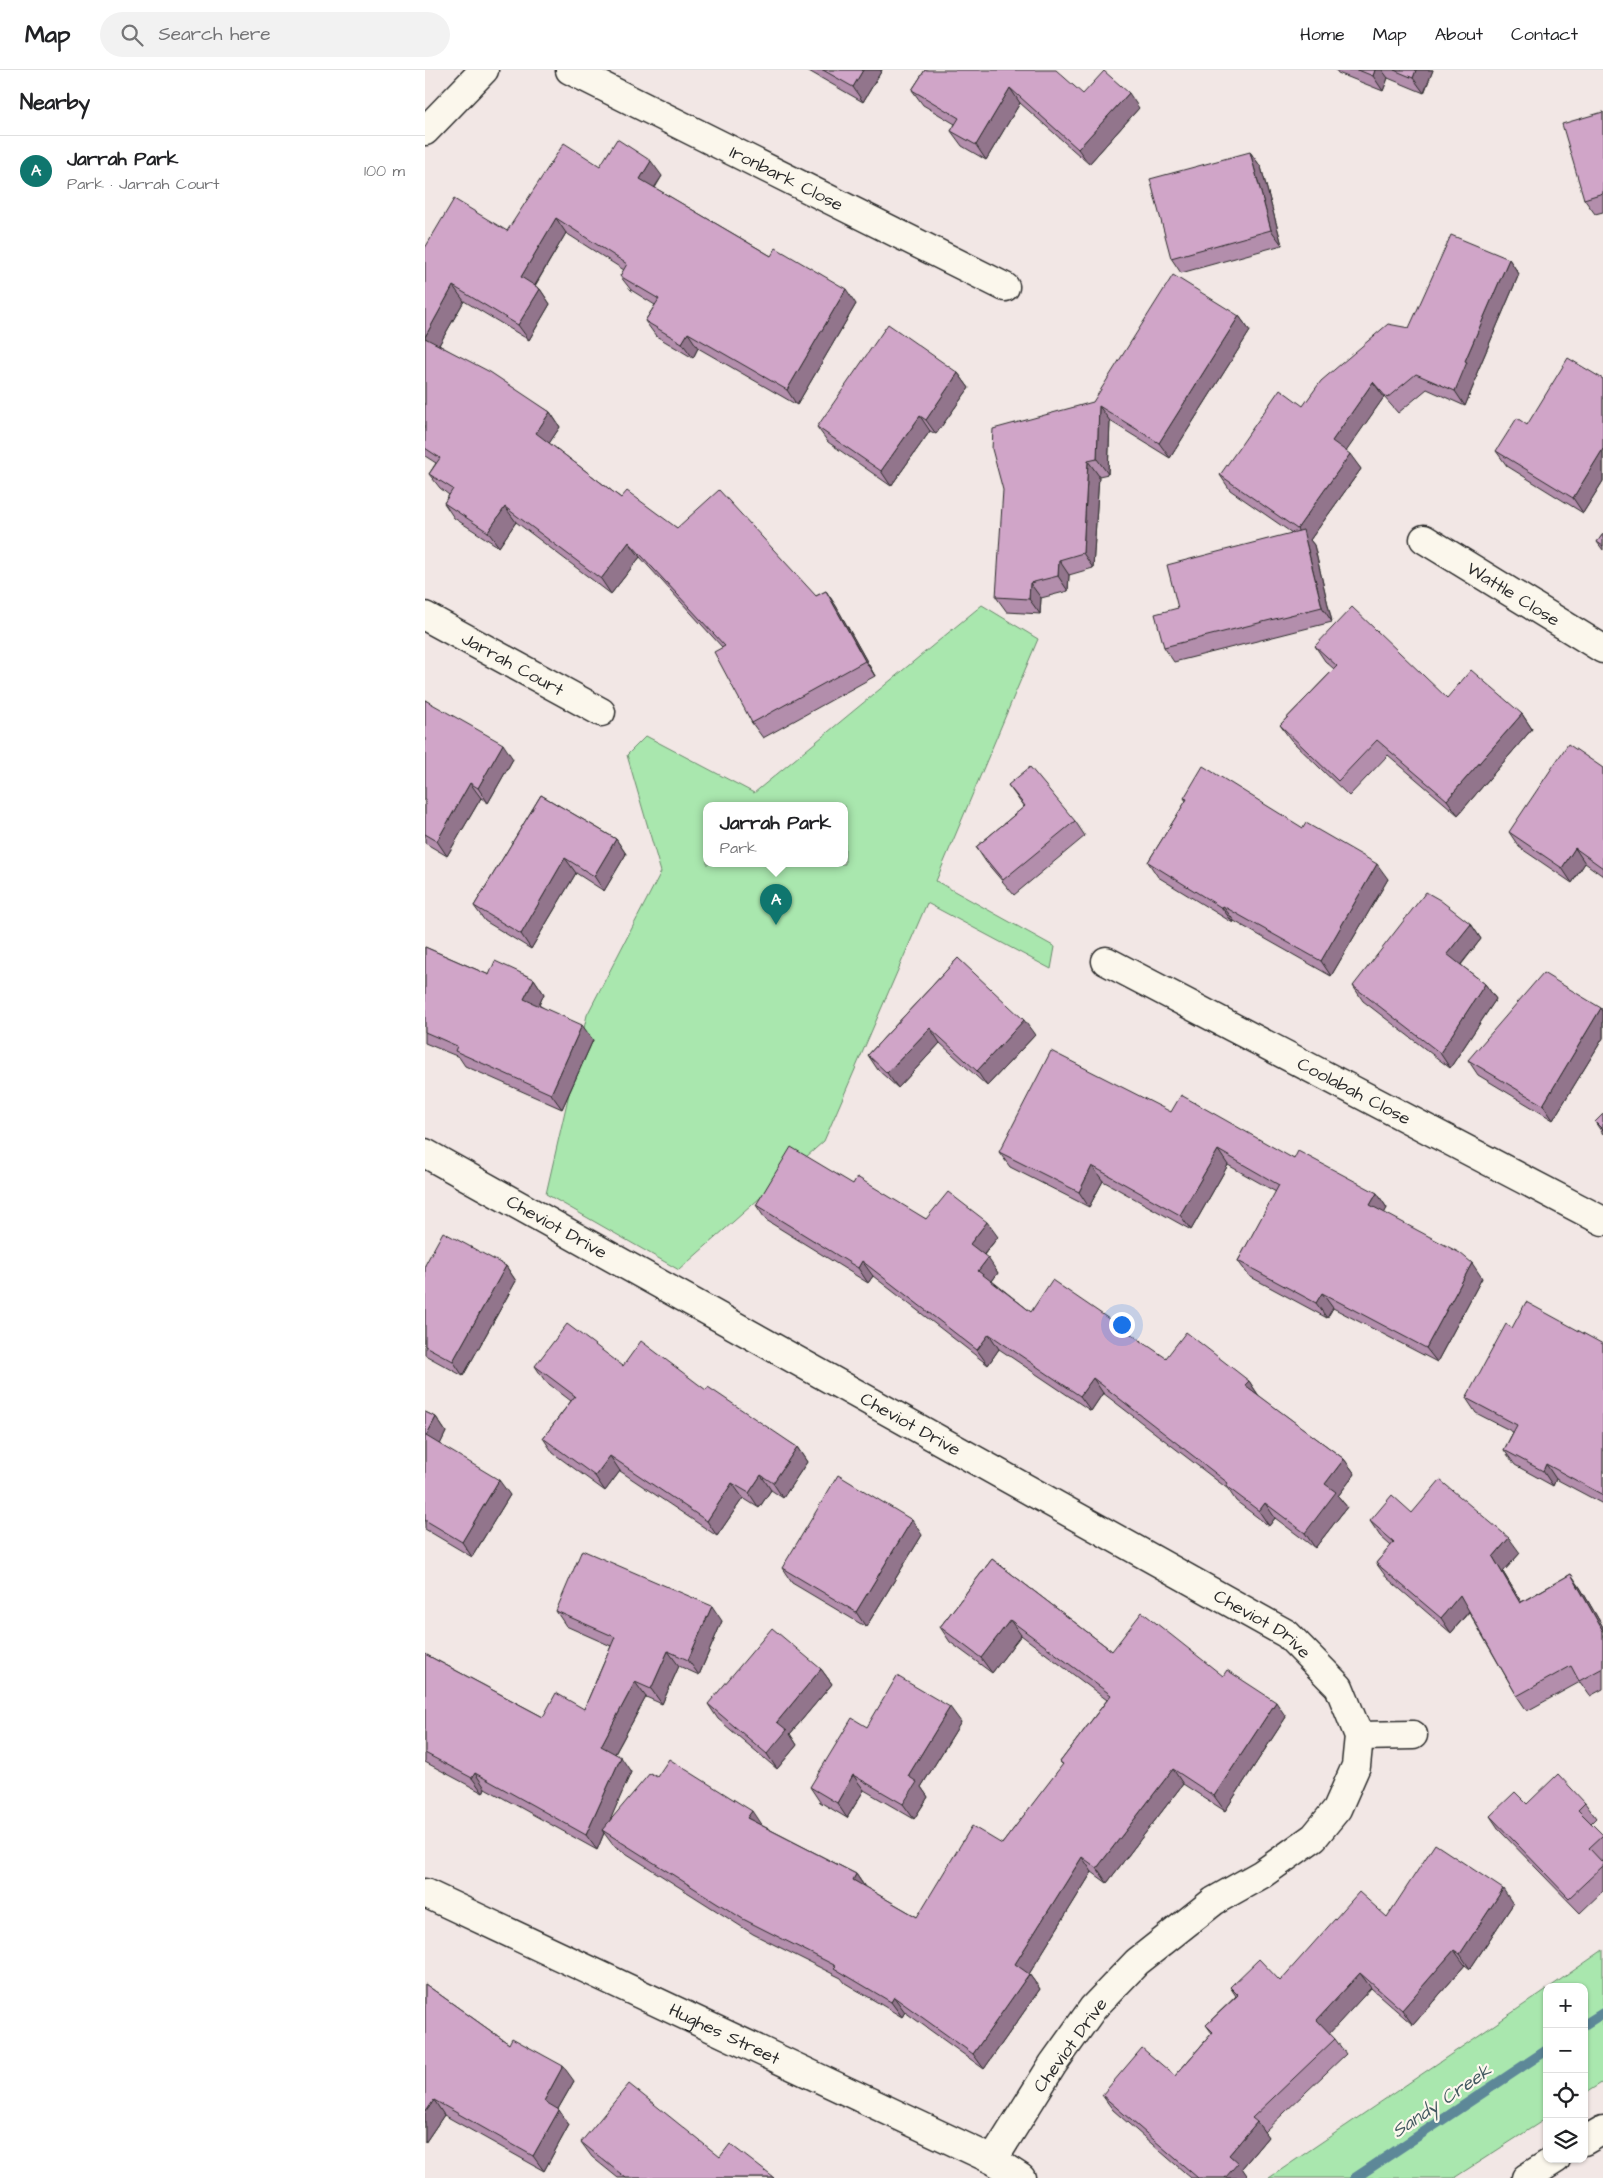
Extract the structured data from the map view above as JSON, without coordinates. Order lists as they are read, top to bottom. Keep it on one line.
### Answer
{"streets":{"street":["Ironbark Close","Wattle Close","Jarrah Court","Coolabah Close","Cheviot Drive","Hughes Street"]},"crossings":[["Cheviot Drive","Hughes Street"]],"water":["Sandy Creek"],"page":{"header":"Map","search":"Search here","nav":["Home","Map","About","Contact"],"heading":"Nearby","list":[{"mark":"A","name":"Jarrah Park","note":"Park · Jarrah Court","value":"100 m"}],"popup":["Jarrah Park","Park"],"pins":"A","map_buttons":["+","−"]}}
